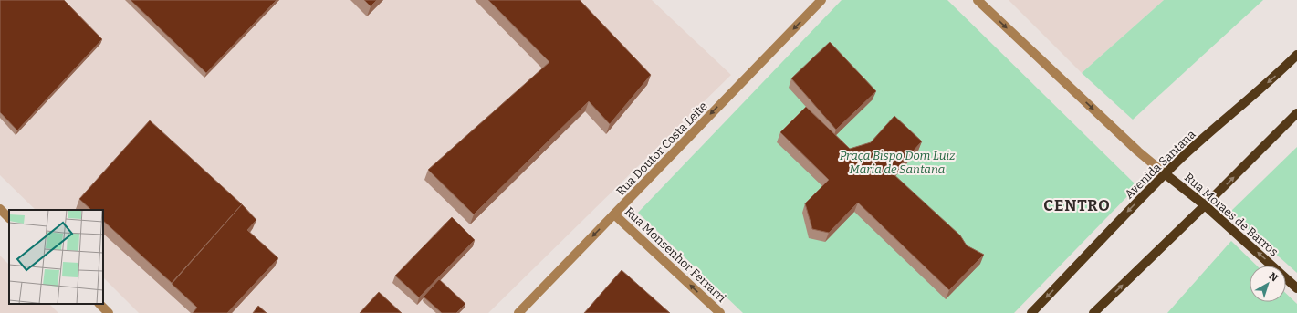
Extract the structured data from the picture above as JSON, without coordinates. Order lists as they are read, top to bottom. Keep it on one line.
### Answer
{"streets":{"main road":["Avenida Santana","Rua Moraes de Barros"],"street":["Rua Doutor Costa Leite","Rua Monsenhor Ferrarri"]},"crossings":[["Rua Doutor Costa Leite","Rua Monsenhor Ferrarri"],["Avenida Santana","Rua Moraes de Barros"]],"one_way":["Rua Doutor Costa Leite","Rua Moraes de Barros","Rua Monsenhor Ferrarri"],"districts":["CENTRO"],"parks":["Praça Bispo Dom Luiz Maria de Santana"],"north":"top right"}
